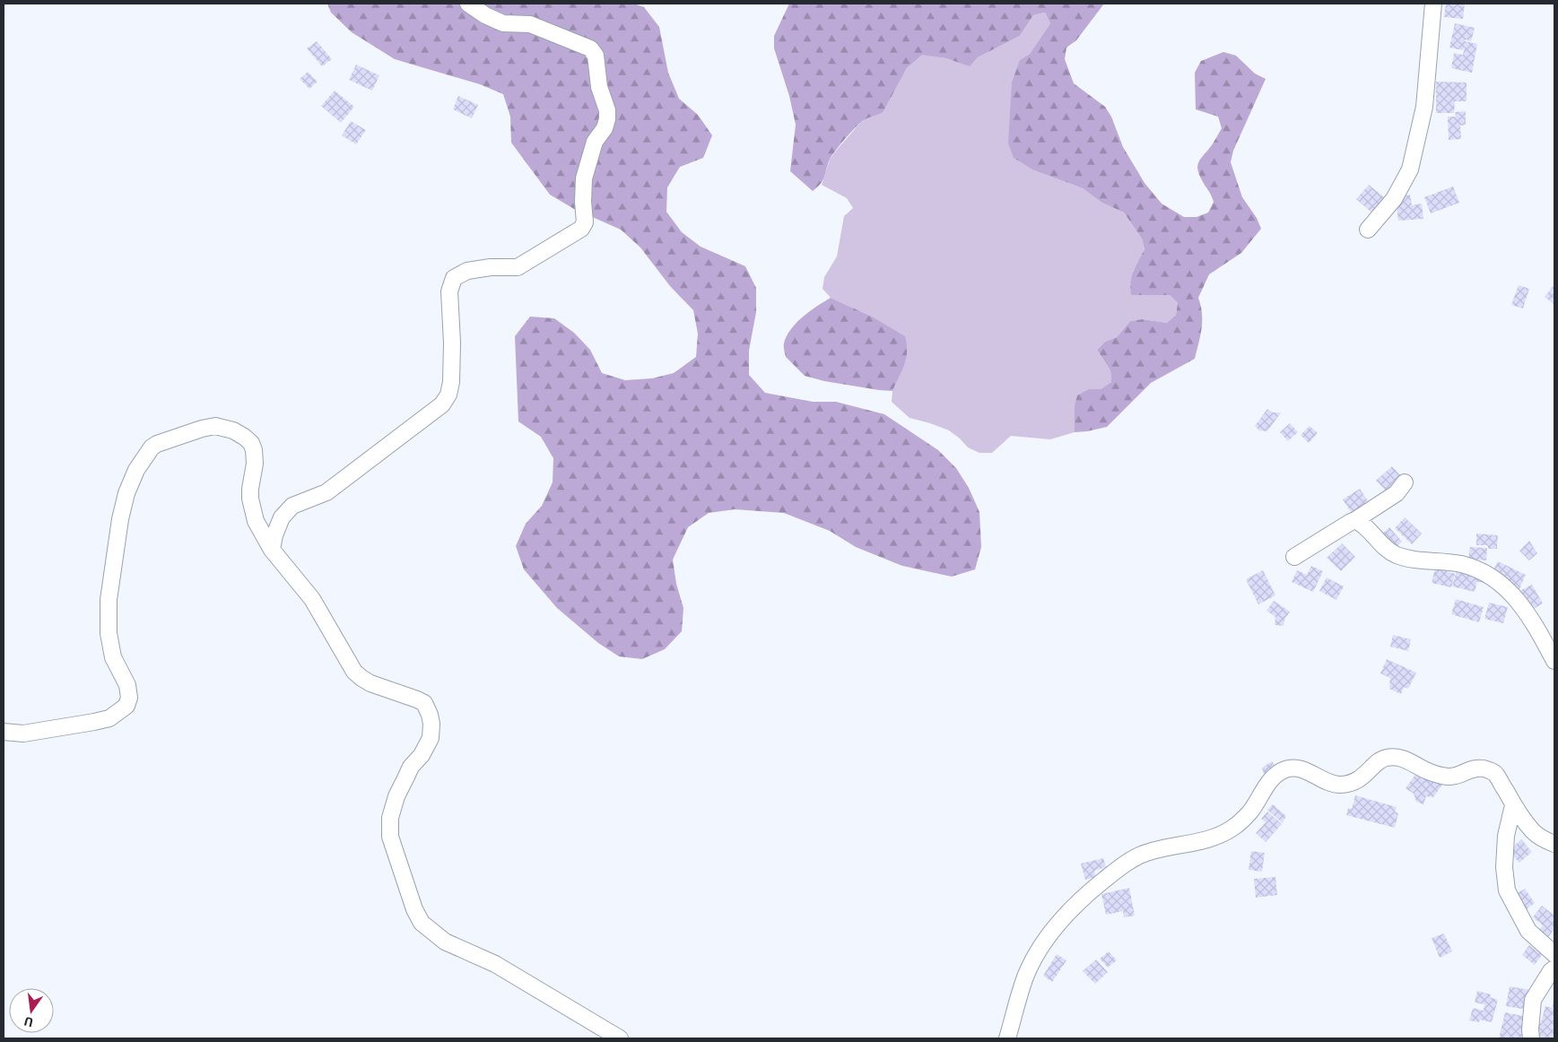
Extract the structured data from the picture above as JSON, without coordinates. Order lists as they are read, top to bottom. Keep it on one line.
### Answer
{"north":"bottom"}
